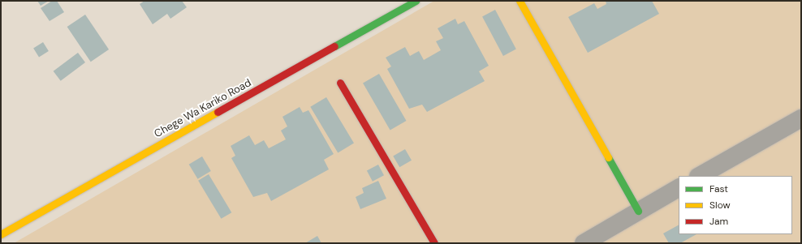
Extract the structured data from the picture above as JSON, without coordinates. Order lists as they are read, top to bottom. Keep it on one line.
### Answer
{"streets":{"street":["Chege Wa Kariko Road"]},"legend":["Fast","Slow","Jam"]}
